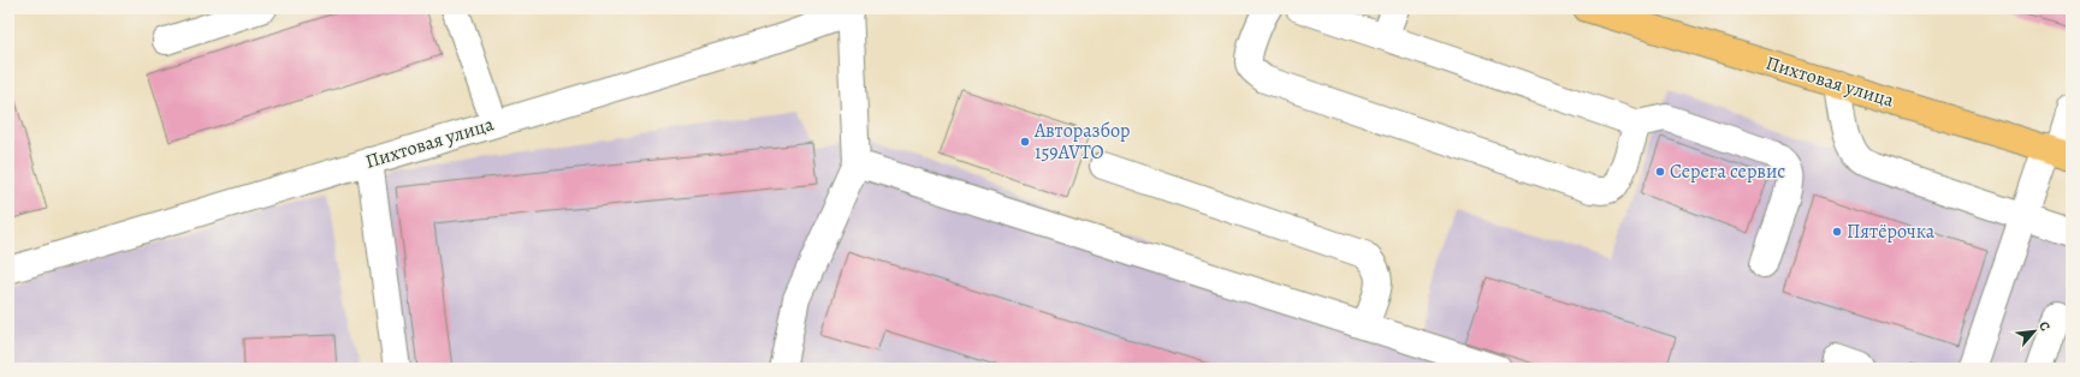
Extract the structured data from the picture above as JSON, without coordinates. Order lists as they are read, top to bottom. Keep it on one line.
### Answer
{"streets":{"main road":["Пихтовая улица"]},"places":["Авторазбор 159AVTO","Серега сервис","Пятёрочка"],"north":"top right"}
